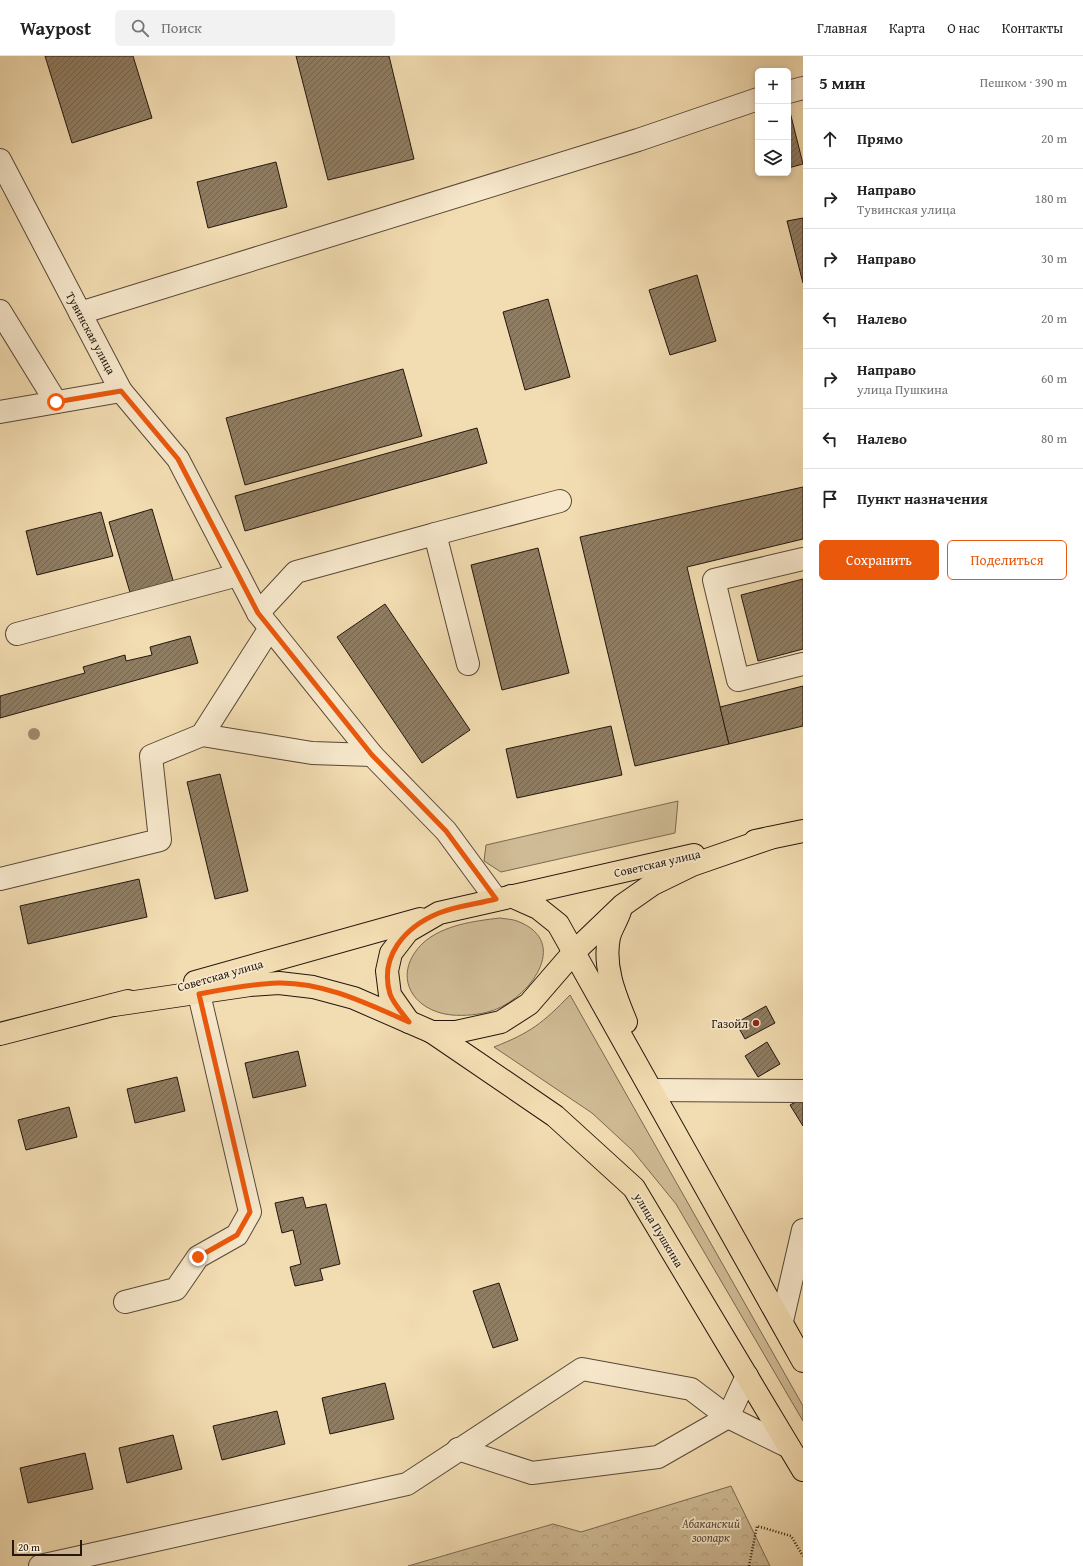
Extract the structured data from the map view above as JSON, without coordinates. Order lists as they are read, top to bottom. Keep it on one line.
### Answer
{"streets":{"main road":["Советская улица","улица Пушкина"],"street":["Тувинская улица"]},"crossings":[["Тувинская улица","Советская улица"]],"parks":["Абаканский зоопарк"],"places":["Газойл"],"scale_bar":"20 m","page":{"header":"Waypost","search":"Поиск","nav":["Главная","Карта","О нас","Контакты"],"heading":["5 мин","Пешком · 390 m"],"map_buttons":["+","−"],"list":[["Прямо","20 m"],["Направо","Тувинская улица","180 m"],["Направо","30 m"],["Налево","20 m"],["Направо","улица Пушкина","60 m"],["Налево","80 m"],"Пункт назначения"],"buttons":["Сохранить","Поделиться"],"scale":"20 m"}}
